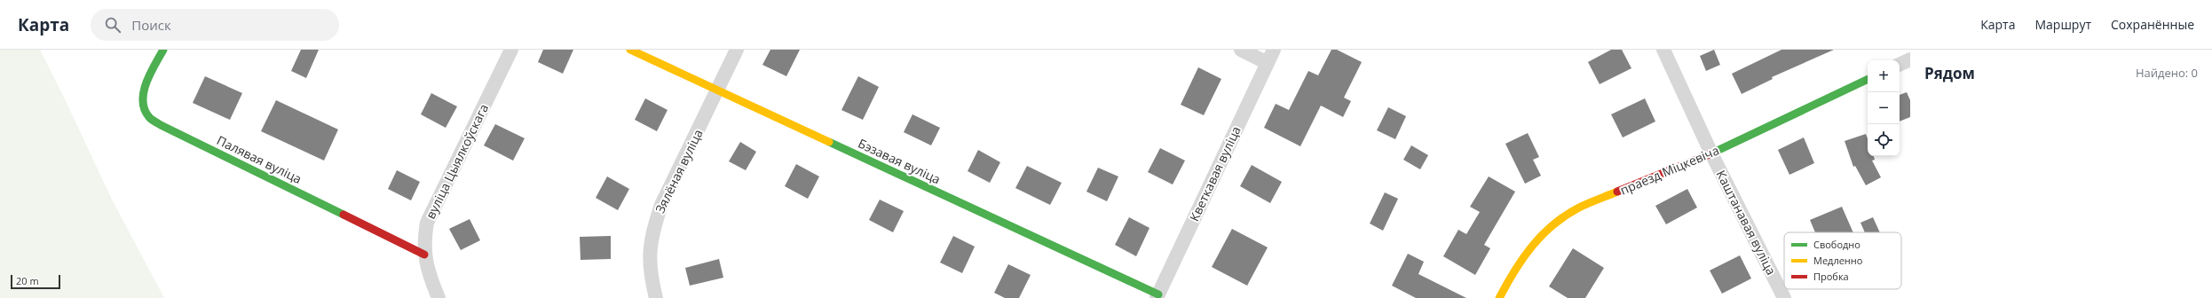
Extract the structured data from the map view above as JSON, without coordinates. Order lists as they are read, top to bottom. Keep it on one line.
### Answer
{"streets":{"street":["Палявая вуліца","вуліца Цыялкоўскага","Бэзавая вуліца","праезд Міцкевіча","Зялёная вуліца","Кветкавая вуліца","Каштанавая вуліца"]},"crossings":[["Палявая вуліца","вуліца Цыялкоўскага"],["Бэзавая вуліца","Зялёная вуліца"],["Бэзавая вуліца","Кветкавая вуліца"],["праезд Міцкевіча","Каштанавая вуліца"]],"legend":["Свободно","Медленно","Пробка"],"scale_bar":"20 m","page":{"header":"Карта","search":"Поиск","nav":["Карта","Маршрут","Сохранённые"],"heading":["Рядом","Найдено: 0"],"map_buttons":["+","−"],"scale":"20 m"}}
